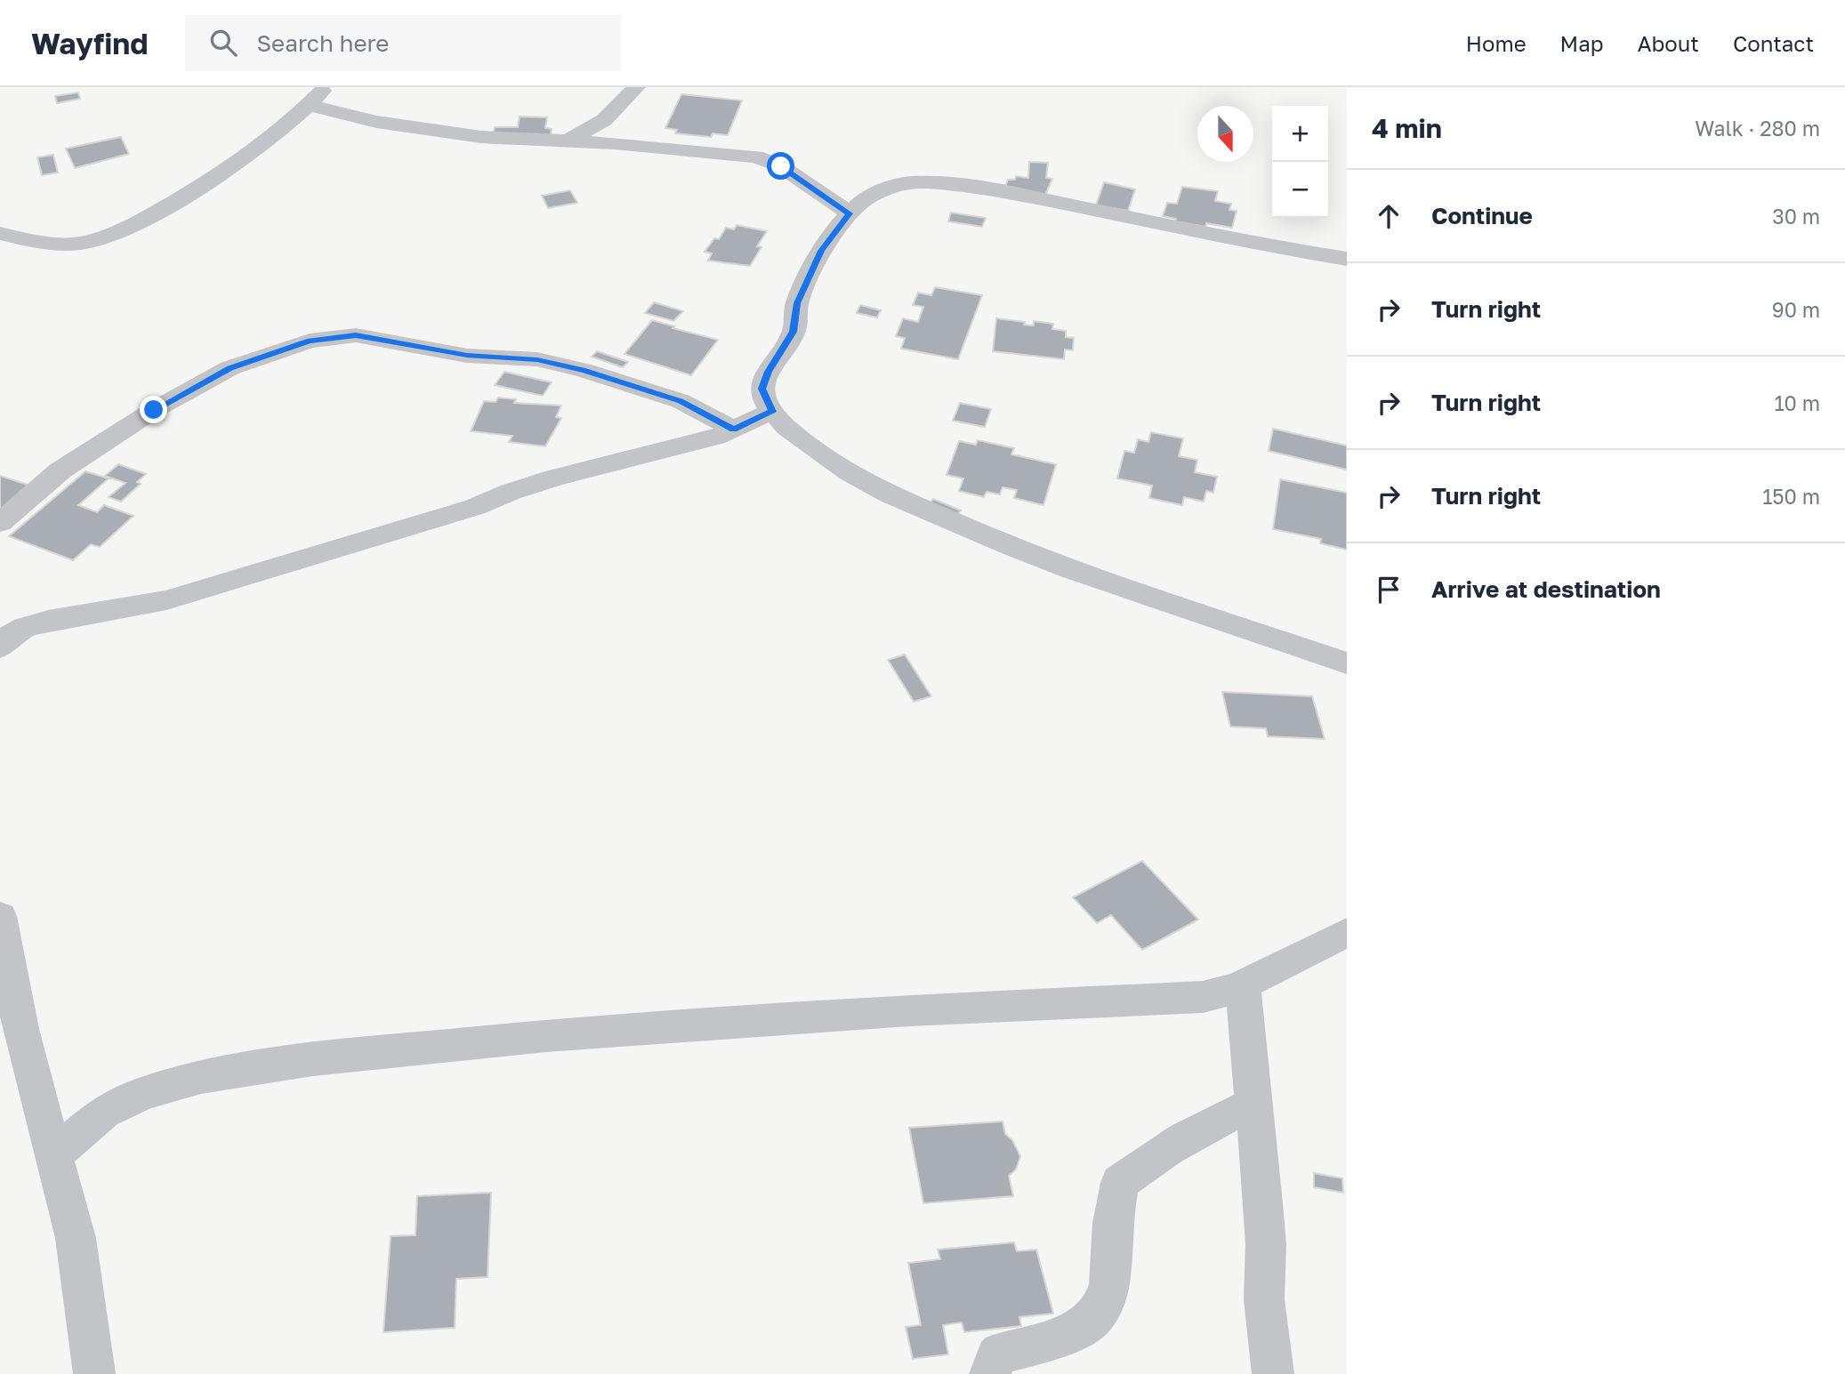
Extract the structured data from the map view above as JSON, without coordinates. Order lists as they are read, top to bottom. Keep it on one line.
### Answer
{"north":"bottom","page":{"header":"Wayfind","search":"Search here","nav":["Home","Map","About","Contact"],"heading":["4 min","Walk · 280 m"],"map_buttons":["+","−"],"list":[["Continue","30 m"],["Turn right","90 m"],["Turn right","10 m"],["Turn right","150 m"],"Arrive at destination"]}}
